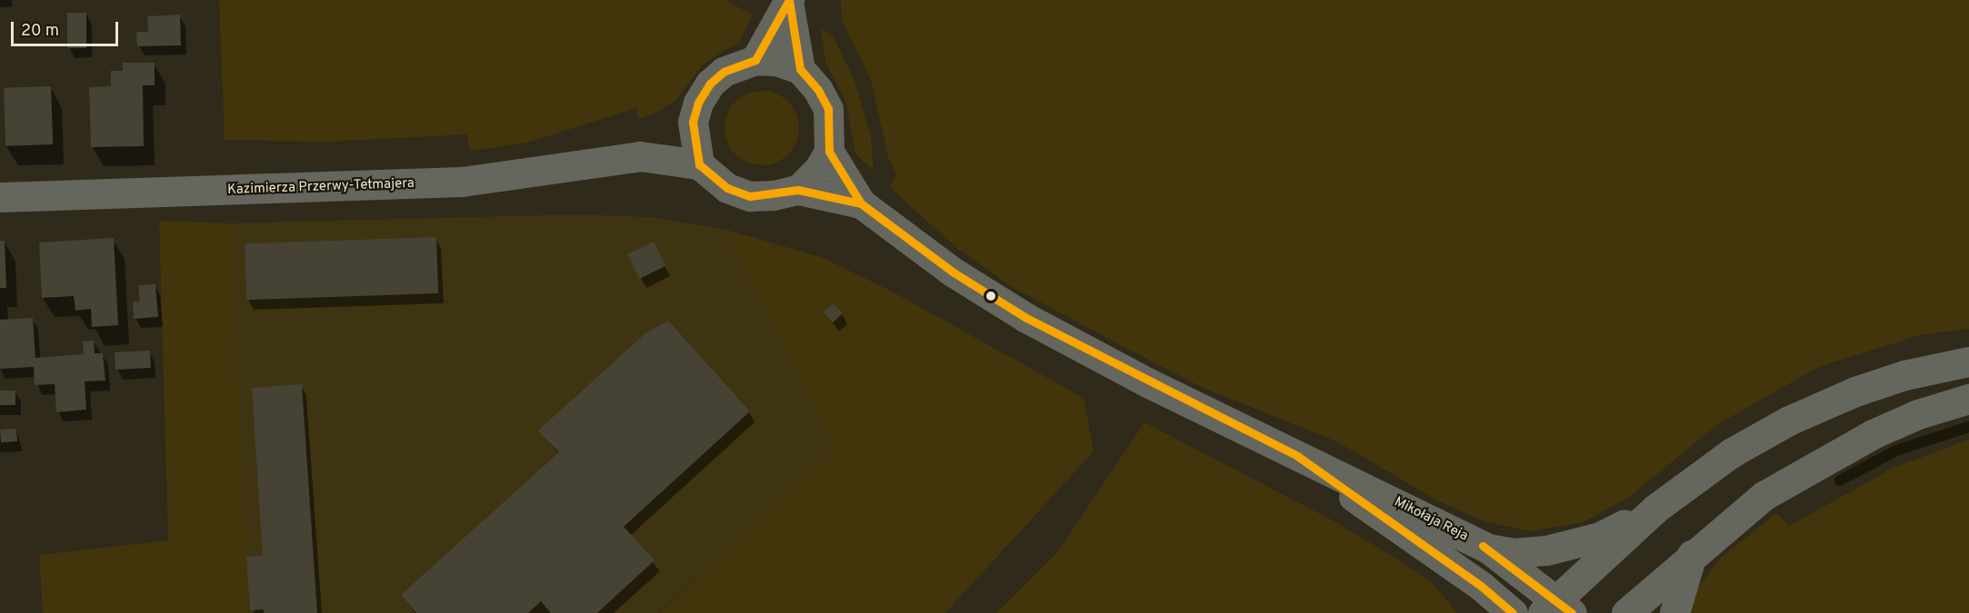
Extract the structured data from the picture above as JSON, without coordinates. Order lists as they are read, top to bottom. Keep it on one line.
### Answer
{"streets":{"street":["Kazimierza Przerwy-Tetmajera","Mikołaja Reja"]},"scale_bar":"20 m"}
